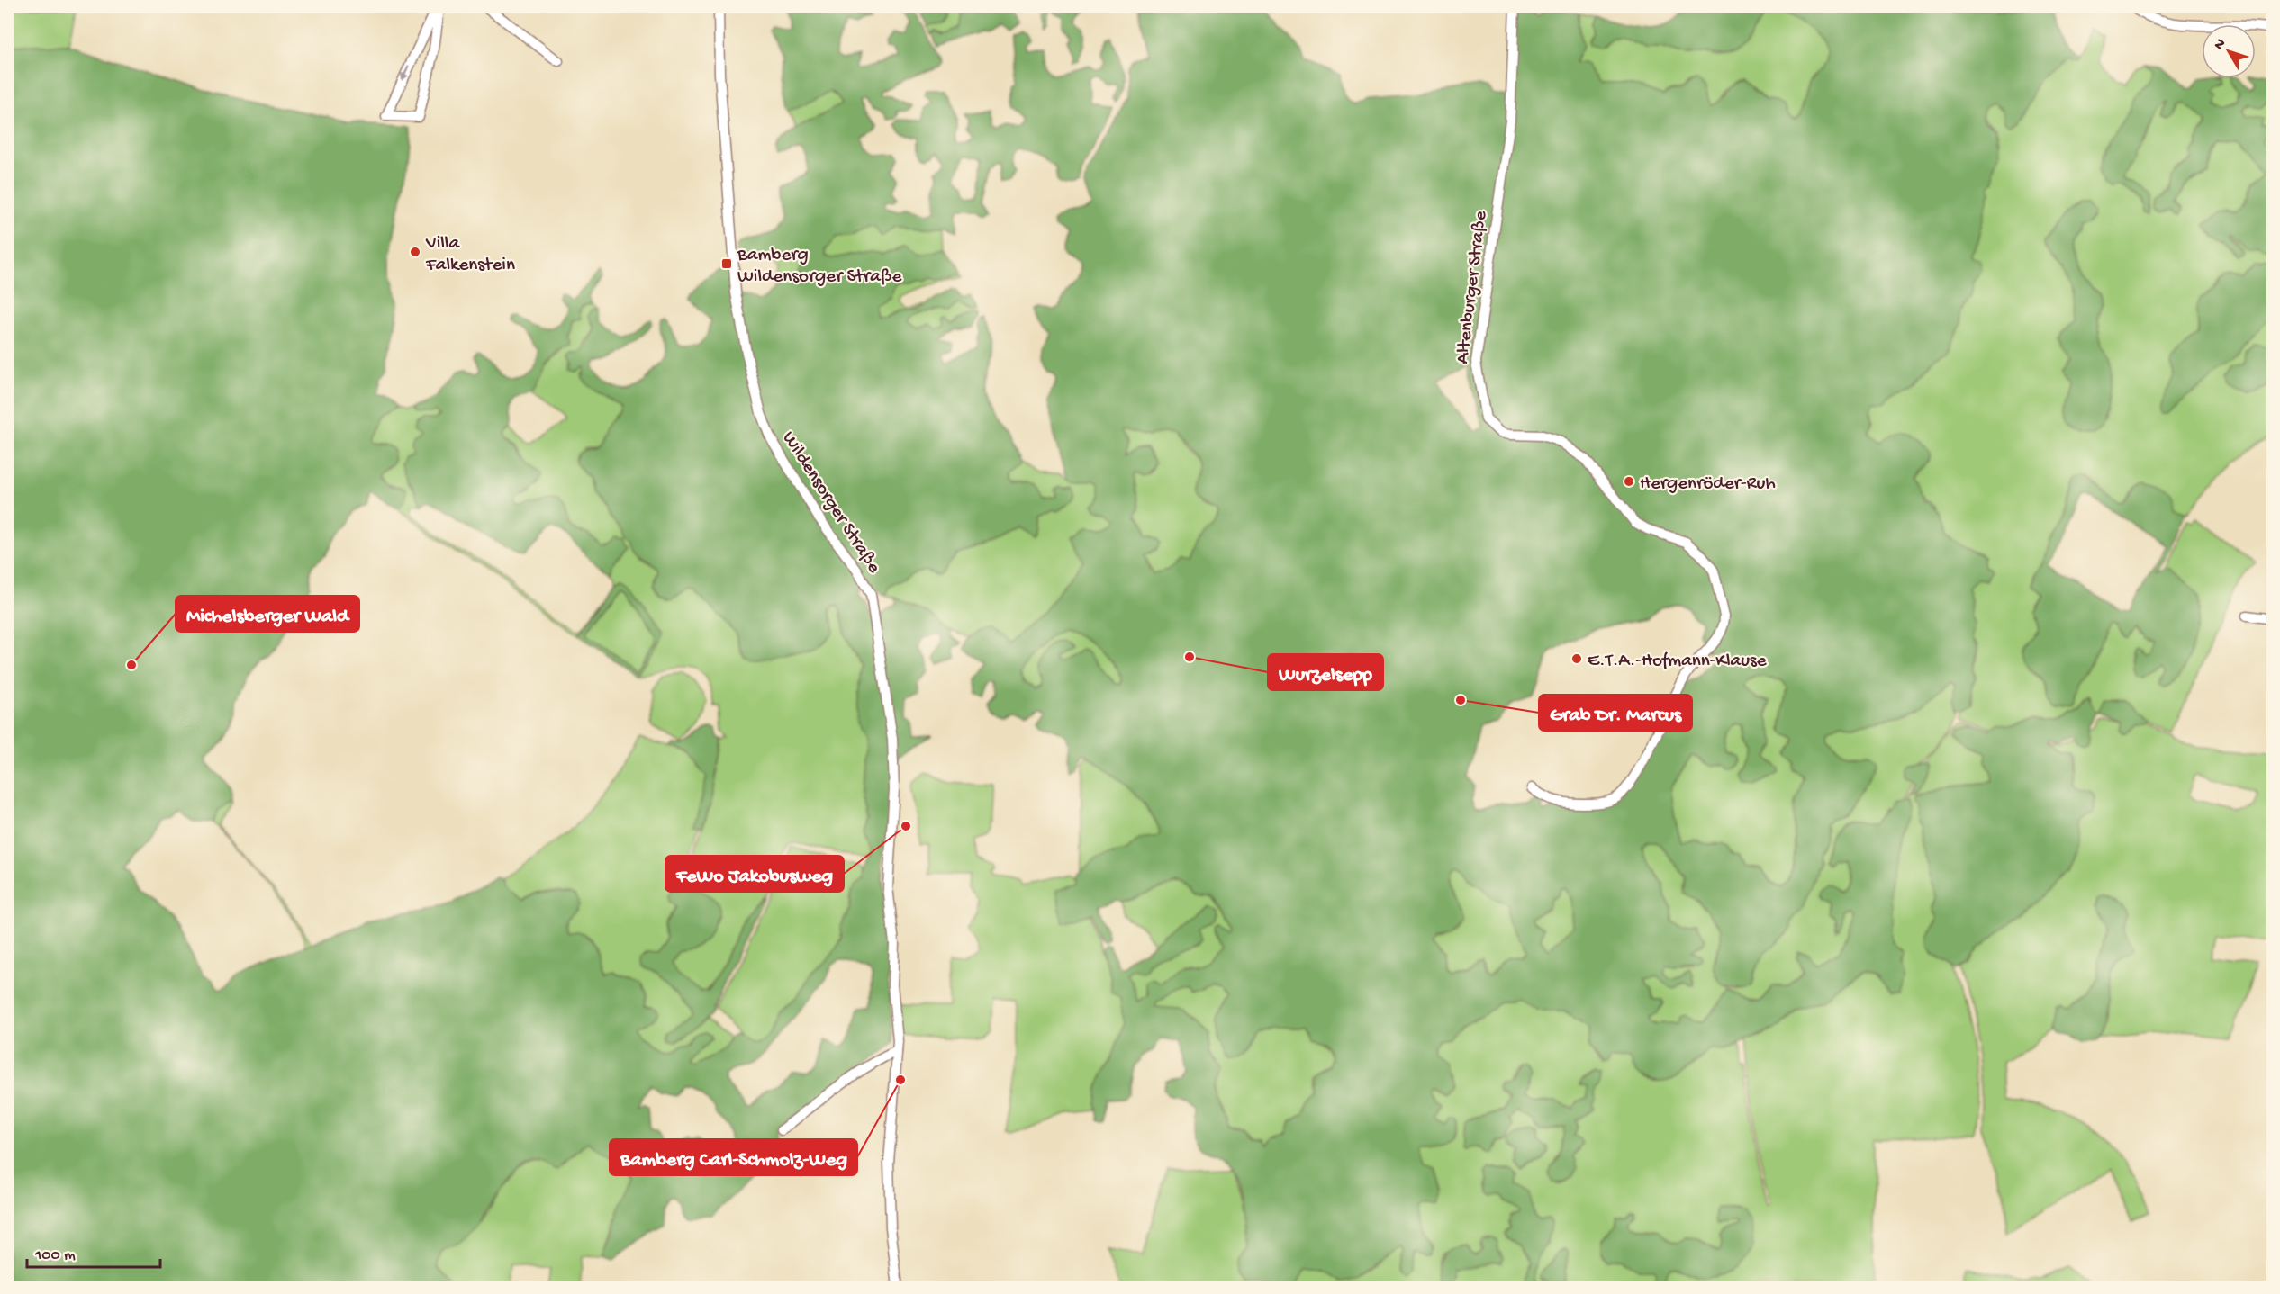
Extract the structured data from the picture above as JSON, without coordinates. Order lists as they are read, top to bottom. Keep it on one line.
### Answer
{"streets":{"street":["Altenburger Straße","Wildensorger Straße"]},"places":{"other":["Villa Falkenstein","Hergenröder-Ruh","Wurzelsepp","E.T.A.-Hofmann-Klause","Michelsberger Wald","Grab Dr. Marcus","FeWo Jakobusweg","Bamberg Carl-Schmolz-Weg"],"transit":["Bamberg Wildensorger Straße"]},"scale_bar":"100 m","north":"top left"}
